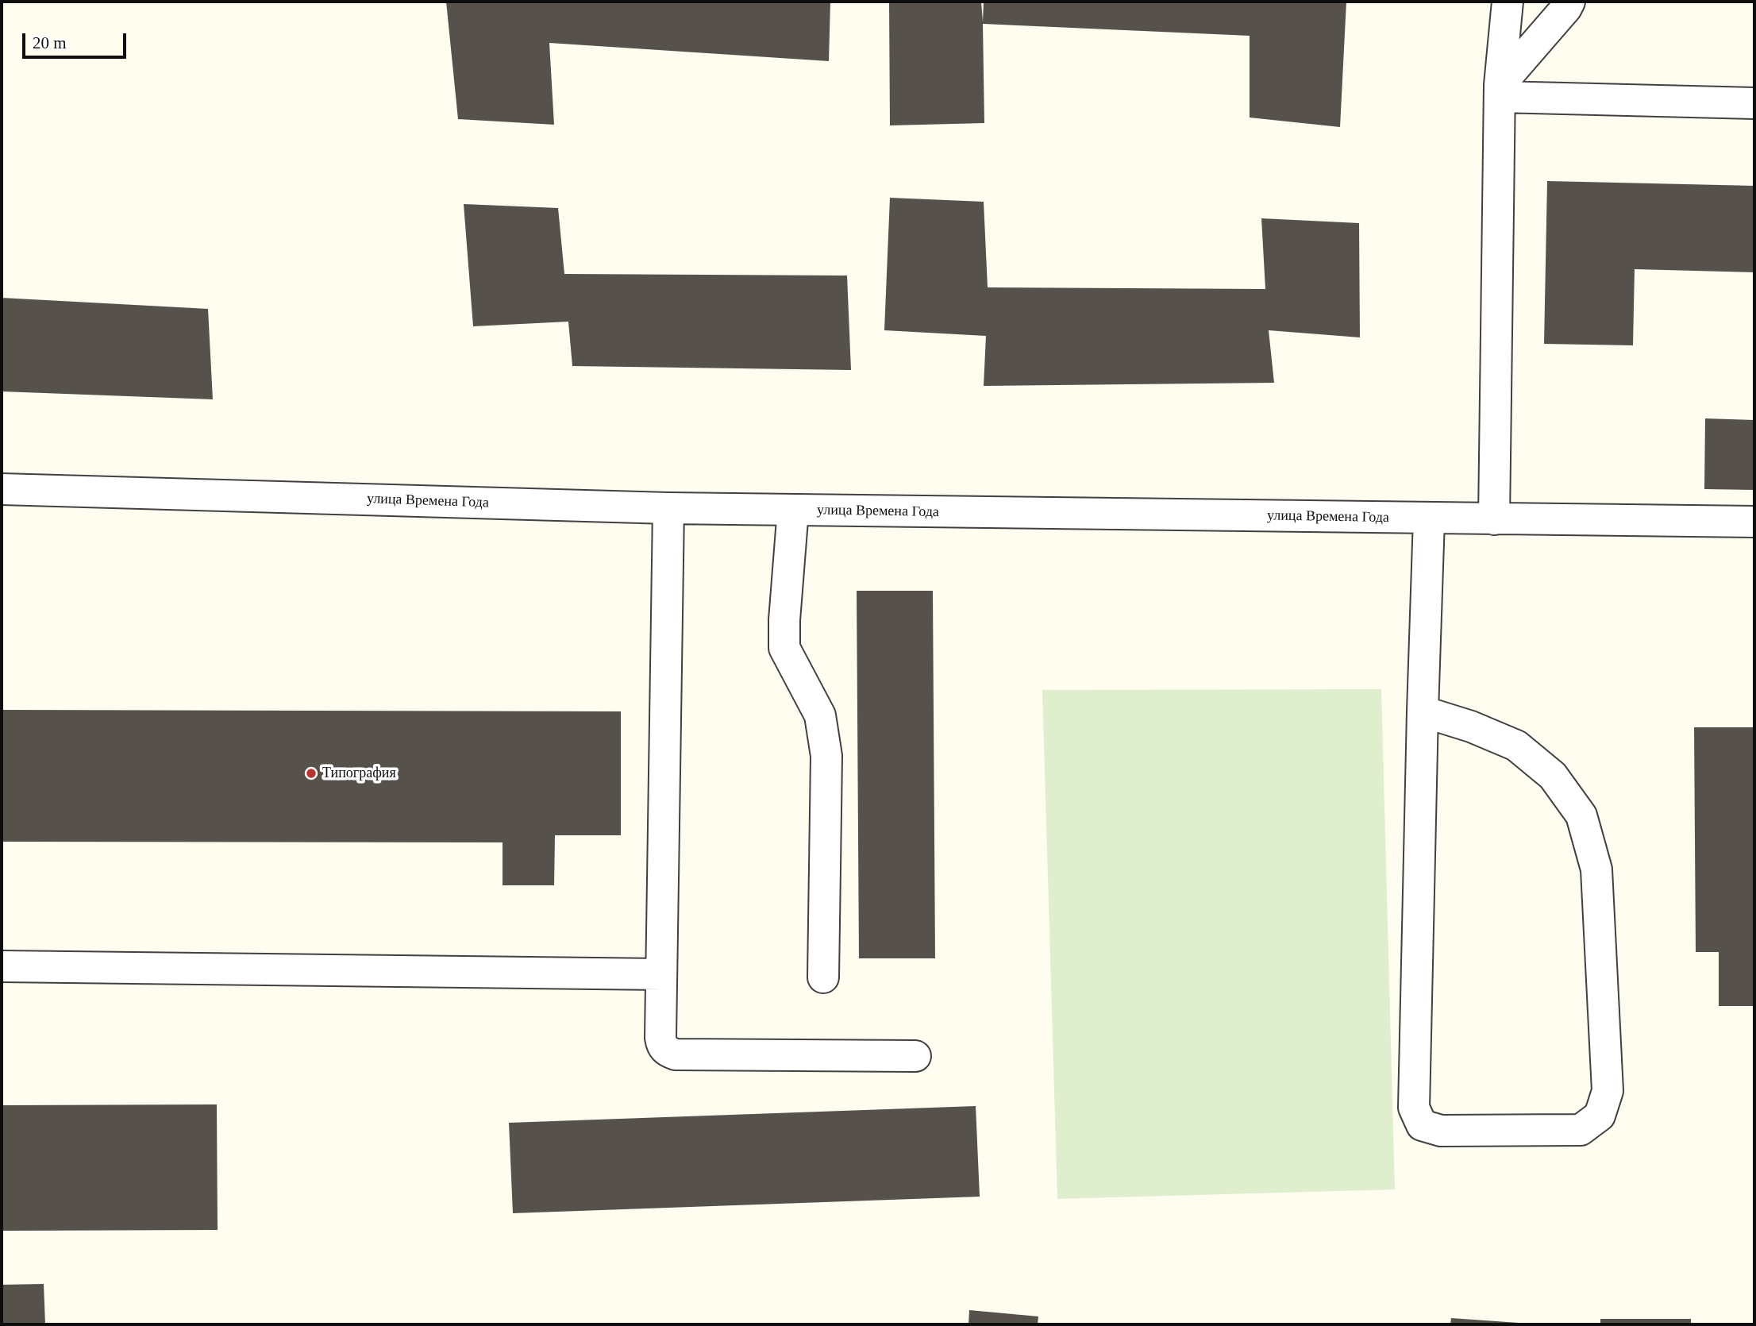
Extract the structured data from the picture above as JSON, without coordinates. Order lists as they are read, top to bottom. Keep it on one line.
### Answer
{"streets":{"street":["улица Времена Года"]},"places":["Типография"],"scale_bar":"20 m"}
